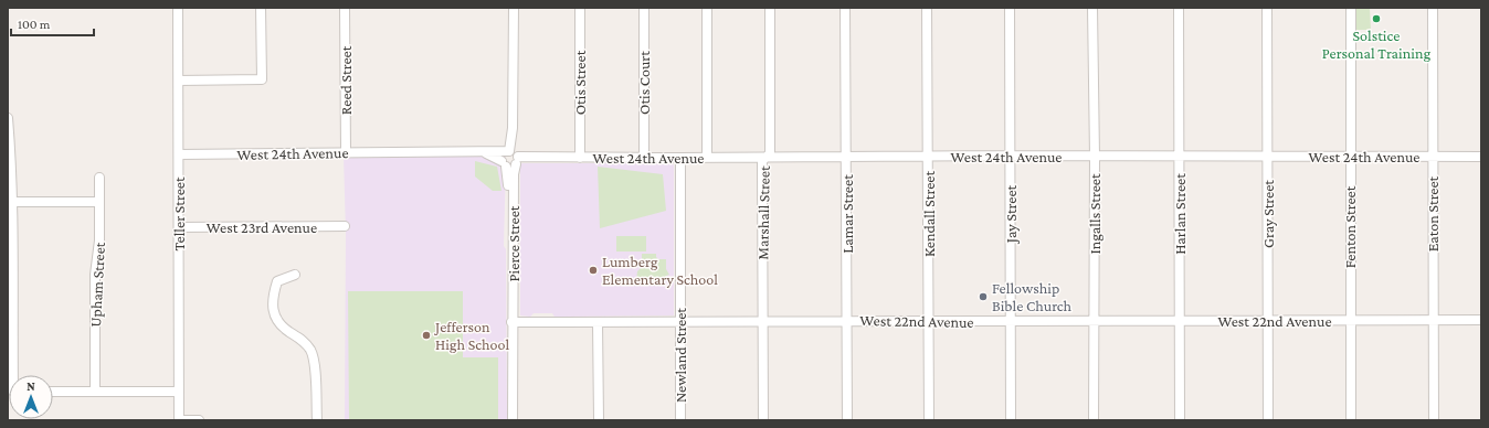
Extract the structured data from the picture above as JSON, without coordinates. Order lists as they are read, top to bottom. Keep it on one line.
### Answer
{"streets":{"street":["Reed Street","Otis Street","Otis Court","West 24th Avenue","Marshall Street","Teller Street","Lamar Street","Kendall Street","Jay Street","Ingalls Street","Harlan Street","Gray Street","Eaton Street","West 23rd Avenue","Fenton Street","Pierce Street","Upham Street","West 22nd Avenue","Newland Street"]},"crossings":[["Reed Street","West 24th Avenue"],["Otis Street","West 24th Avenue"],["Otis Court","West 24th Avenue"],["West 24th Avenue","Marshall Street"],["West 24th Avenue","Teller Street"],["West 24th Avenue","Lamar Street"],["West 24th Avenue","Kendall Street"],["West 24th Avenue","Jay Street"],["West 24th Avenue","Ingalls Street"],["West 24th Avenue","Harlan Street"],["West 24th Avenue","Gray Street"],["West 24th Avenue","Eaton Street"],["West 24th Avenue","Fenton Street"],["West 24th Avenue","Pierce Street"],["West 24th Avenue","Newland Street"],["Marshall Street","West 22nd Avenue"],["Teller Street","West 23rd Avenue"],["Lamar Street","West 22nd Avenue"],["Kendall Street","West 22nd Avenue"],["Jay Street","West 22nd Avenue"],["Ingalls Street","West 22nd Avenue"],["Harlan Street","West 22nd Avenue"],["Gray Street","West 22nd Avenue"],["Eaton Street","West 22nd Avenue"],["Fenton Street","West 22nd Avenue"],["Pierce Street","West 22nd Avenue"],["West 22nd Avenue","Newland Street"]],"places":["Solstice Personal Training","Lumberg Elementary School","Fellowship Bible Church","Jefferson High School"],"scale_bar":"100 m","north":"top"}
